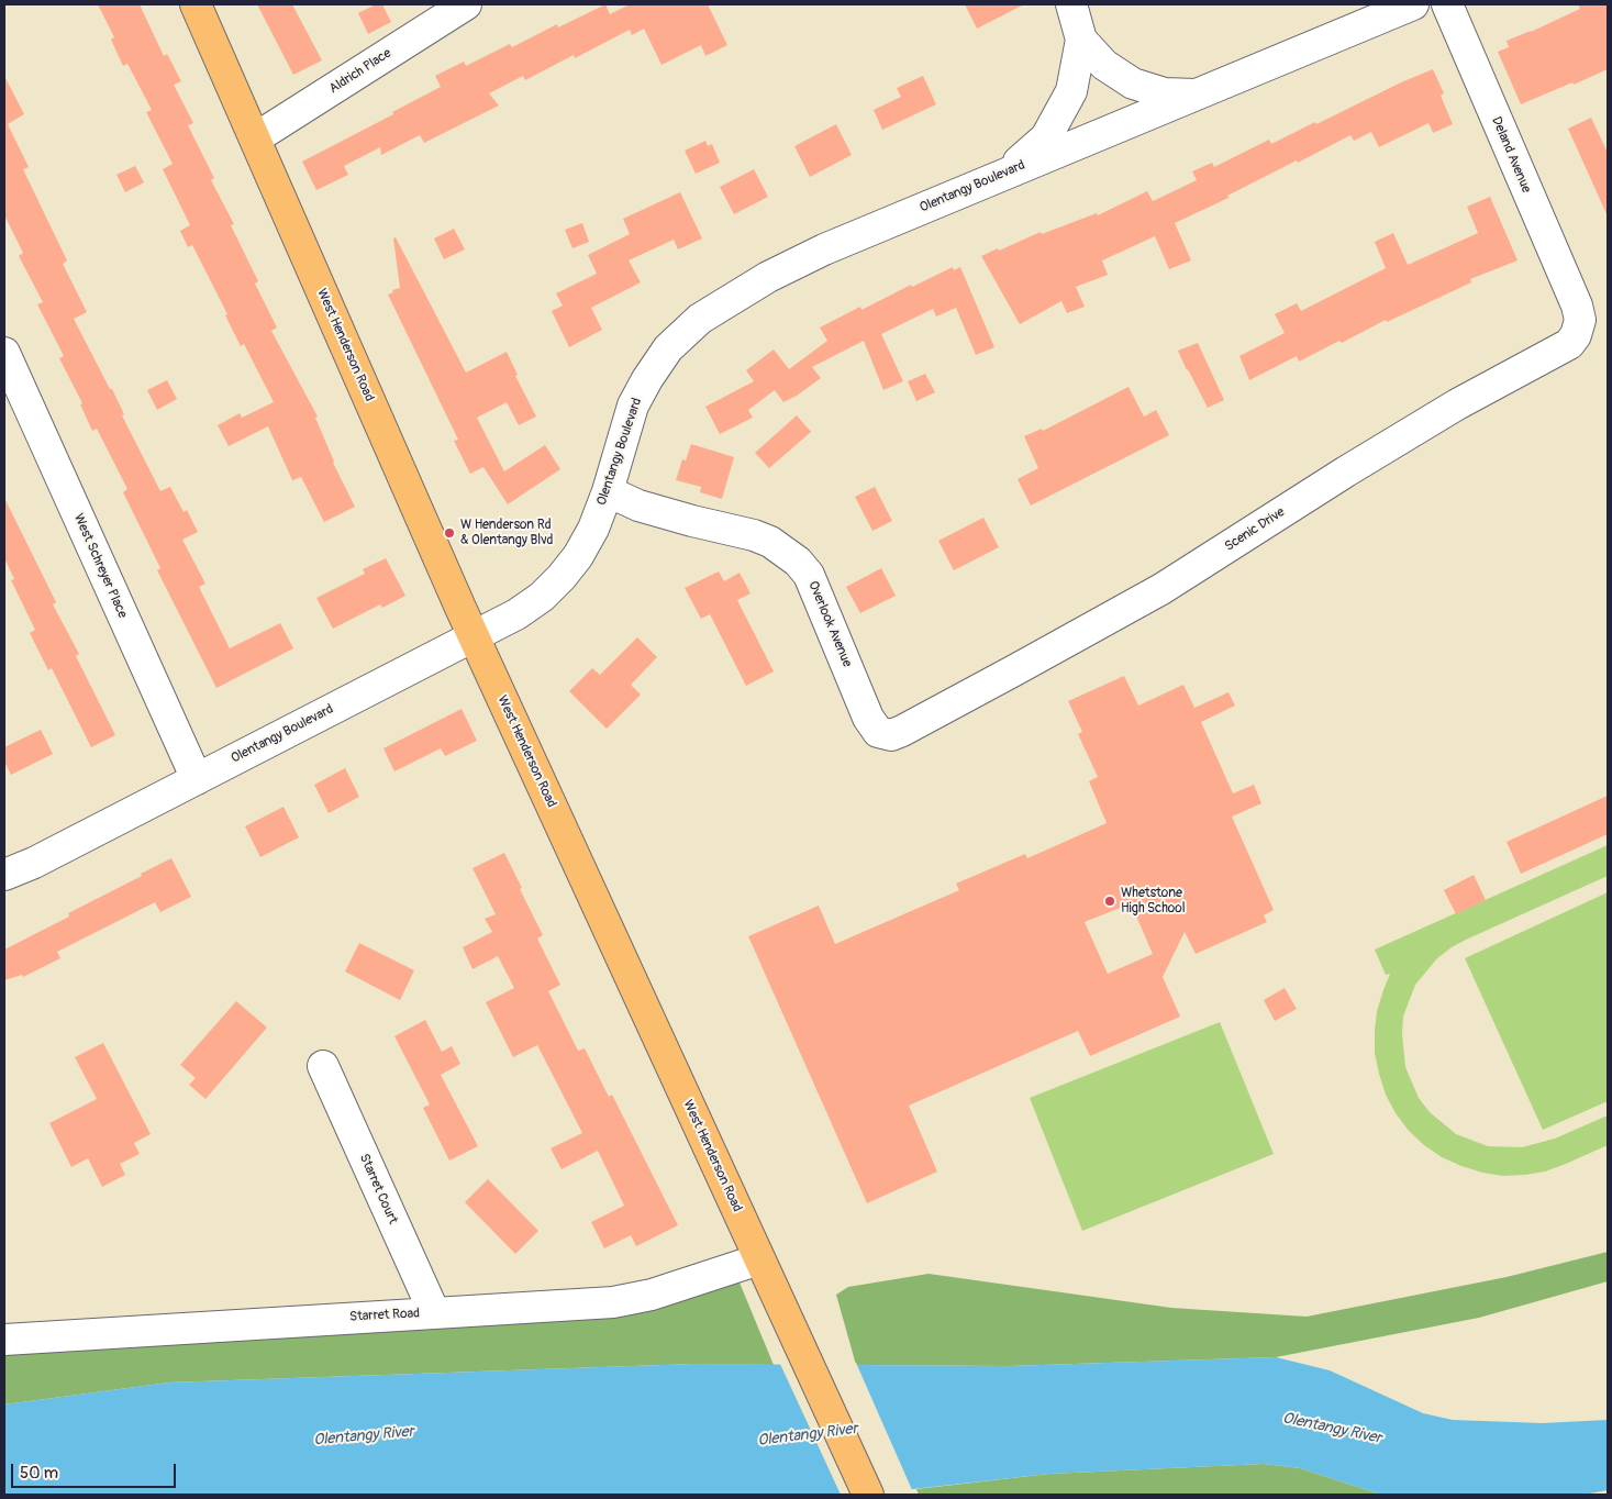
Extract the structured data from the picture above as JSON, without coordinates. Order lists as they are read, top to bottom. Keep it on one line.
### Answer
{"streets":{"main road":["West Henderson Road"],"street":["Aldrich Place","Deland Avenue","Olentangy Boulevard","Scenic Drive","West Schreyer Place","Overlook Avenue","Starret Court","Starret Road"]},"crossings":[["Aldrich Place","West Henderson Road"],["Deland Avenue","Scenic Drive"],["Olentangy Boulevard","West Henderson Road"],["Olentangy Boulevard","West Schreyer Place"],["Olentangy Boulevard","Overlook Avenue"],["West Henderson Road","Starret Road"],["Scenic Drive","Overlook Avenue"],["Starret Court","Starret Road"]],"water":["Olentangy River"],"places":["W Henderson Rd & Olentangy Blvd","Whetstone High School"],"scale_bar":"50 m"}
